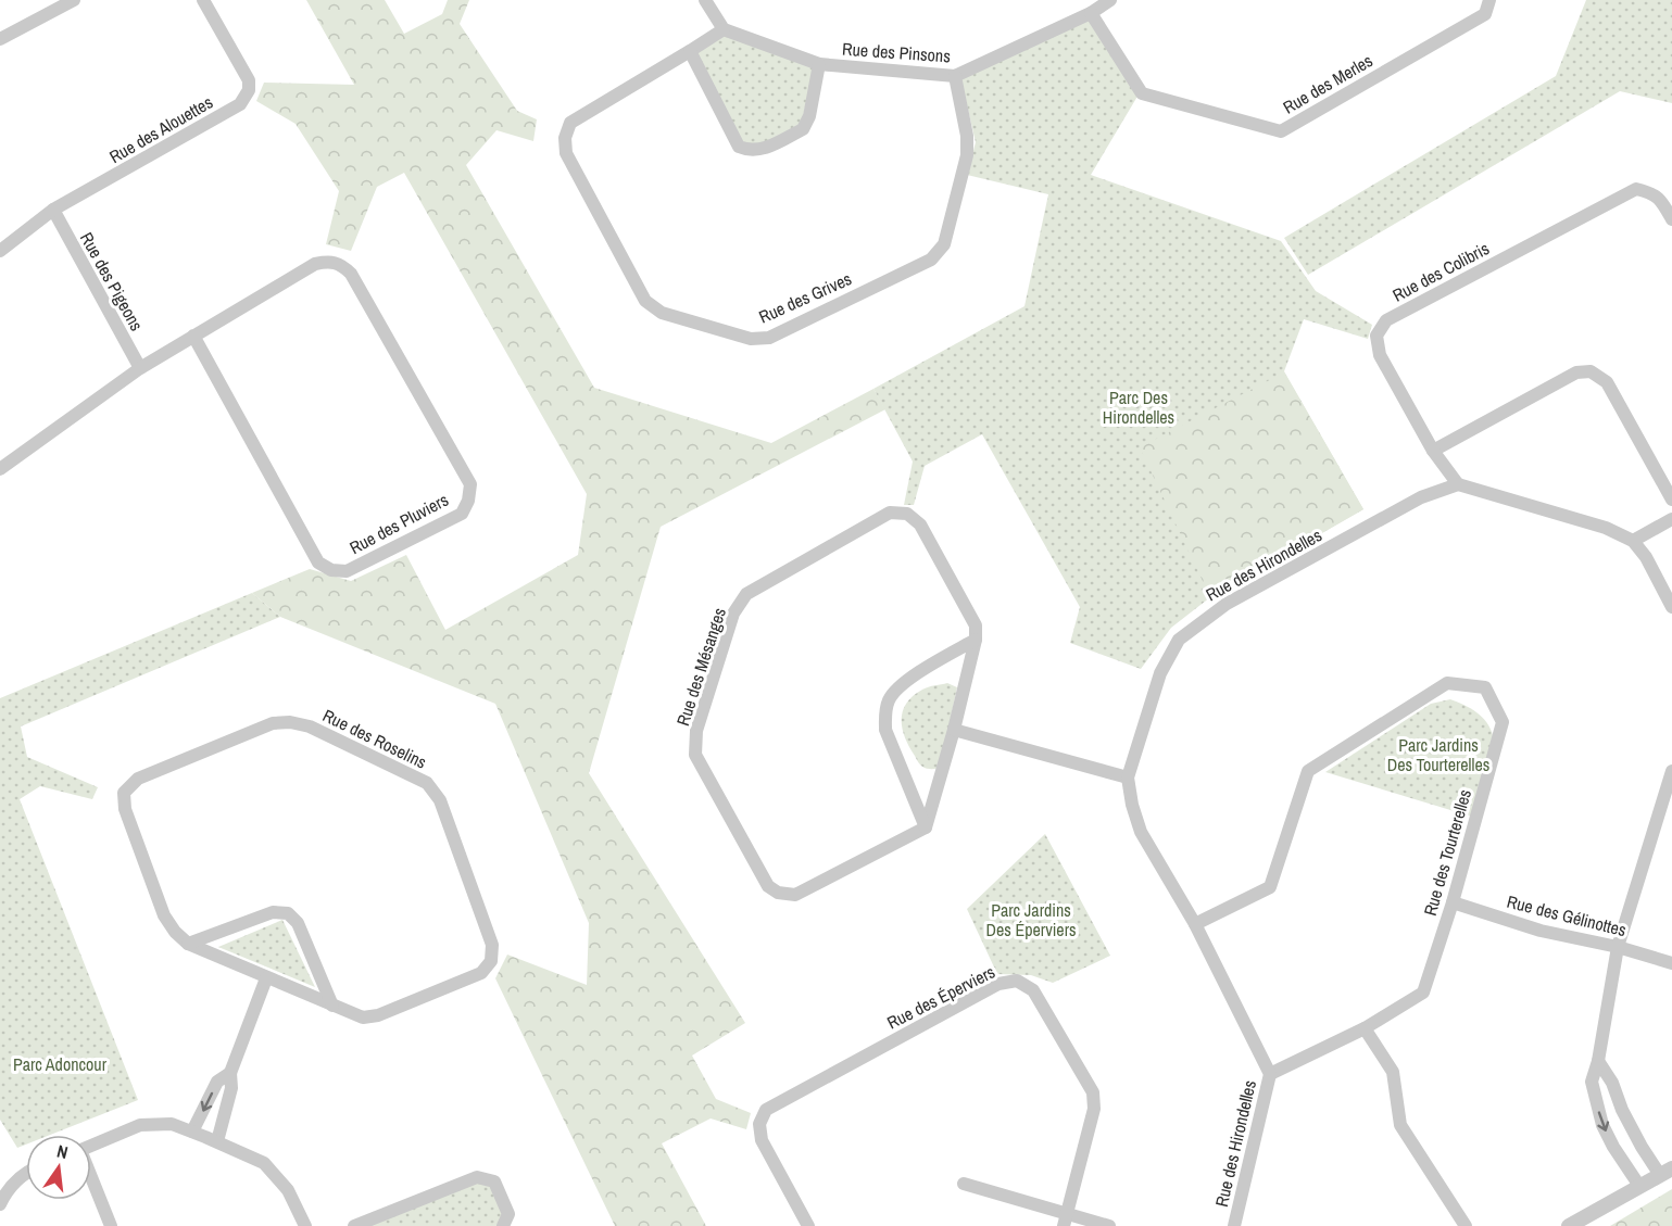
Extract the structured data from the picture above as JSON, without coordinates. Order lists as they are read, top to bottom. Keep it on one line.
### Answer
{"streets":{"street":["Rue des Pinsons","Rue des Merles","Rue des Alouettes","Rue des Colibris","Rue des Pigeons","Rue des Grives","Rue des Pluviers","Rue des Hirondelles","Rue des Mésanges","Rue des Roselins","Rue des Tourterelles","Rue des Gélinottes","Rue des Éperviers"]},"crossings":[["Rue des Pinsons","Rue des Merles"],["Rue des Pinsons","Rue des Grives"],["Rue des Alouettes","Rue des Pigeons"],["Rue des Colibris","Rue des Hirondelles"],["Rue des Pigeons","Rue des Pluviers"],["Rue des Hirondelles","Rue des Tourterelles"],["Rue des Tourterelles","Rue des Gélinottes"]],"parks":["Parc Des Hirondelles","Parc Jardins Des Tourterelles","Parc Jardins Des Éperviers","Parc Adoncour"],"north":"top"}
